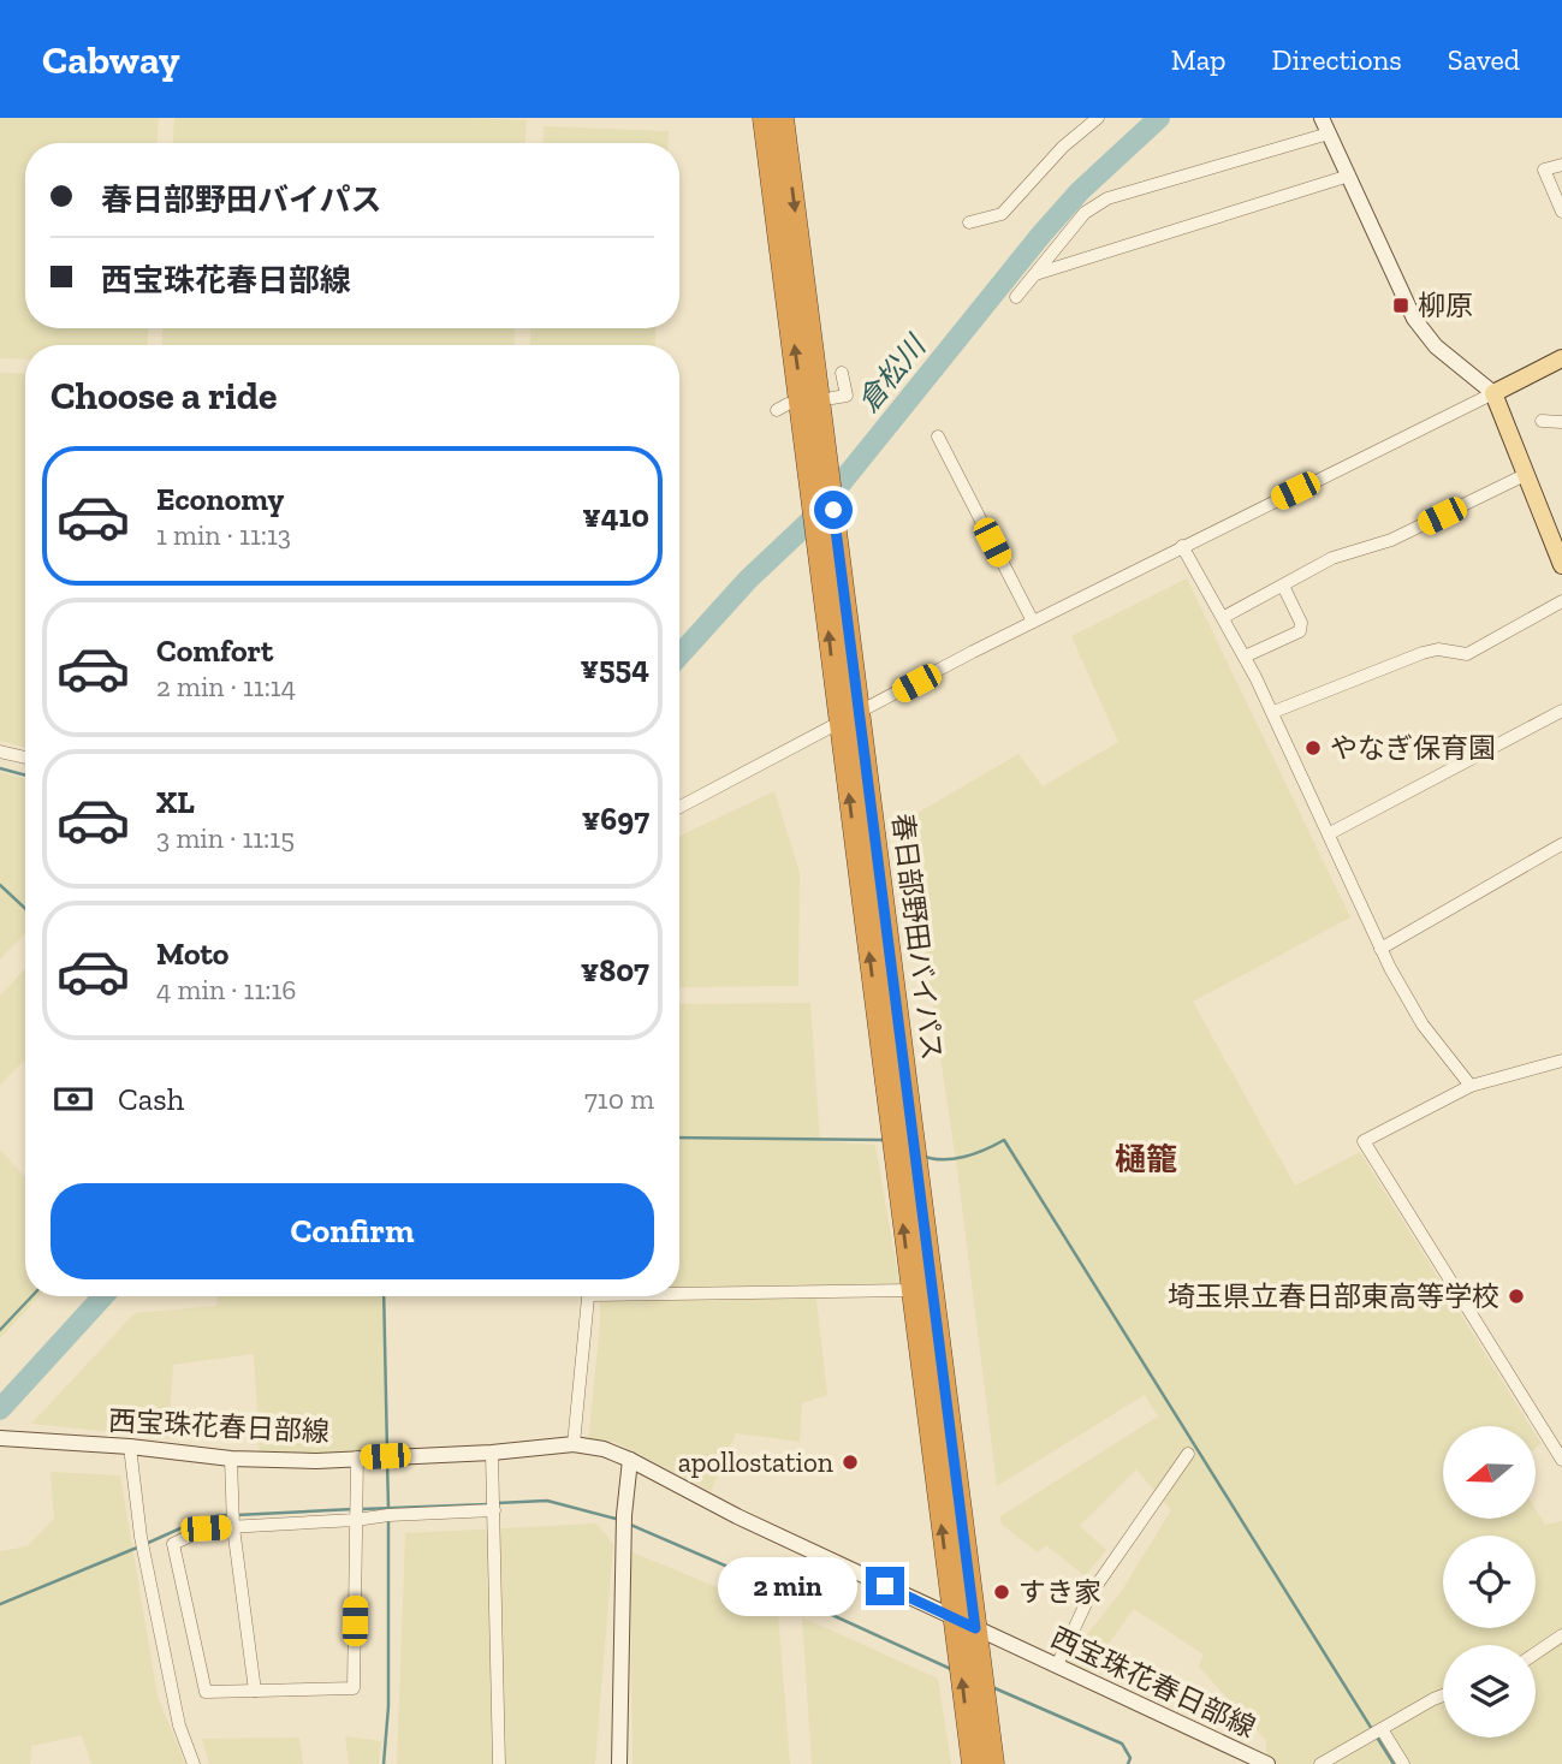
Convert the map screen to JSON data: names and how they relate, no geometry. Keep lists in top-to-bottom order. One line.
{"streets":{"highway":["春日部野田バイパス"],"main road":["西宝珠花春日部線"]},"crossings":[["春日部野田バイパス","西宝珠花春日部線"]],"districts":["樋籠"],"water":["倉松川"],"places":{"transit":["柳原"],"other":["やなぎ保育園","埼玉県立春日部東高等学校","apollostation","すき家"]},"north":"left","page":{"header":"Cabway","nav":["Map","Directions","Saved"],"banner":["春日部野田バイパス","西宝珠花春日部線"],"heading":"Choose a ride","list":[{"name":"Economy","note":"1 min · 11:13","value":"¥410"},{"name":"Comfort","note":"2 min · 11:14","value":"¥554"},{"name":"XL","note":"3 min · 11:15","value":"¥697"},{"name":"Moto","note":"4 min · 11:16","value":"¥807"}],"pay":["Cash","710 m"],"buttons":"Confirm","bubble":"2 min"}}
